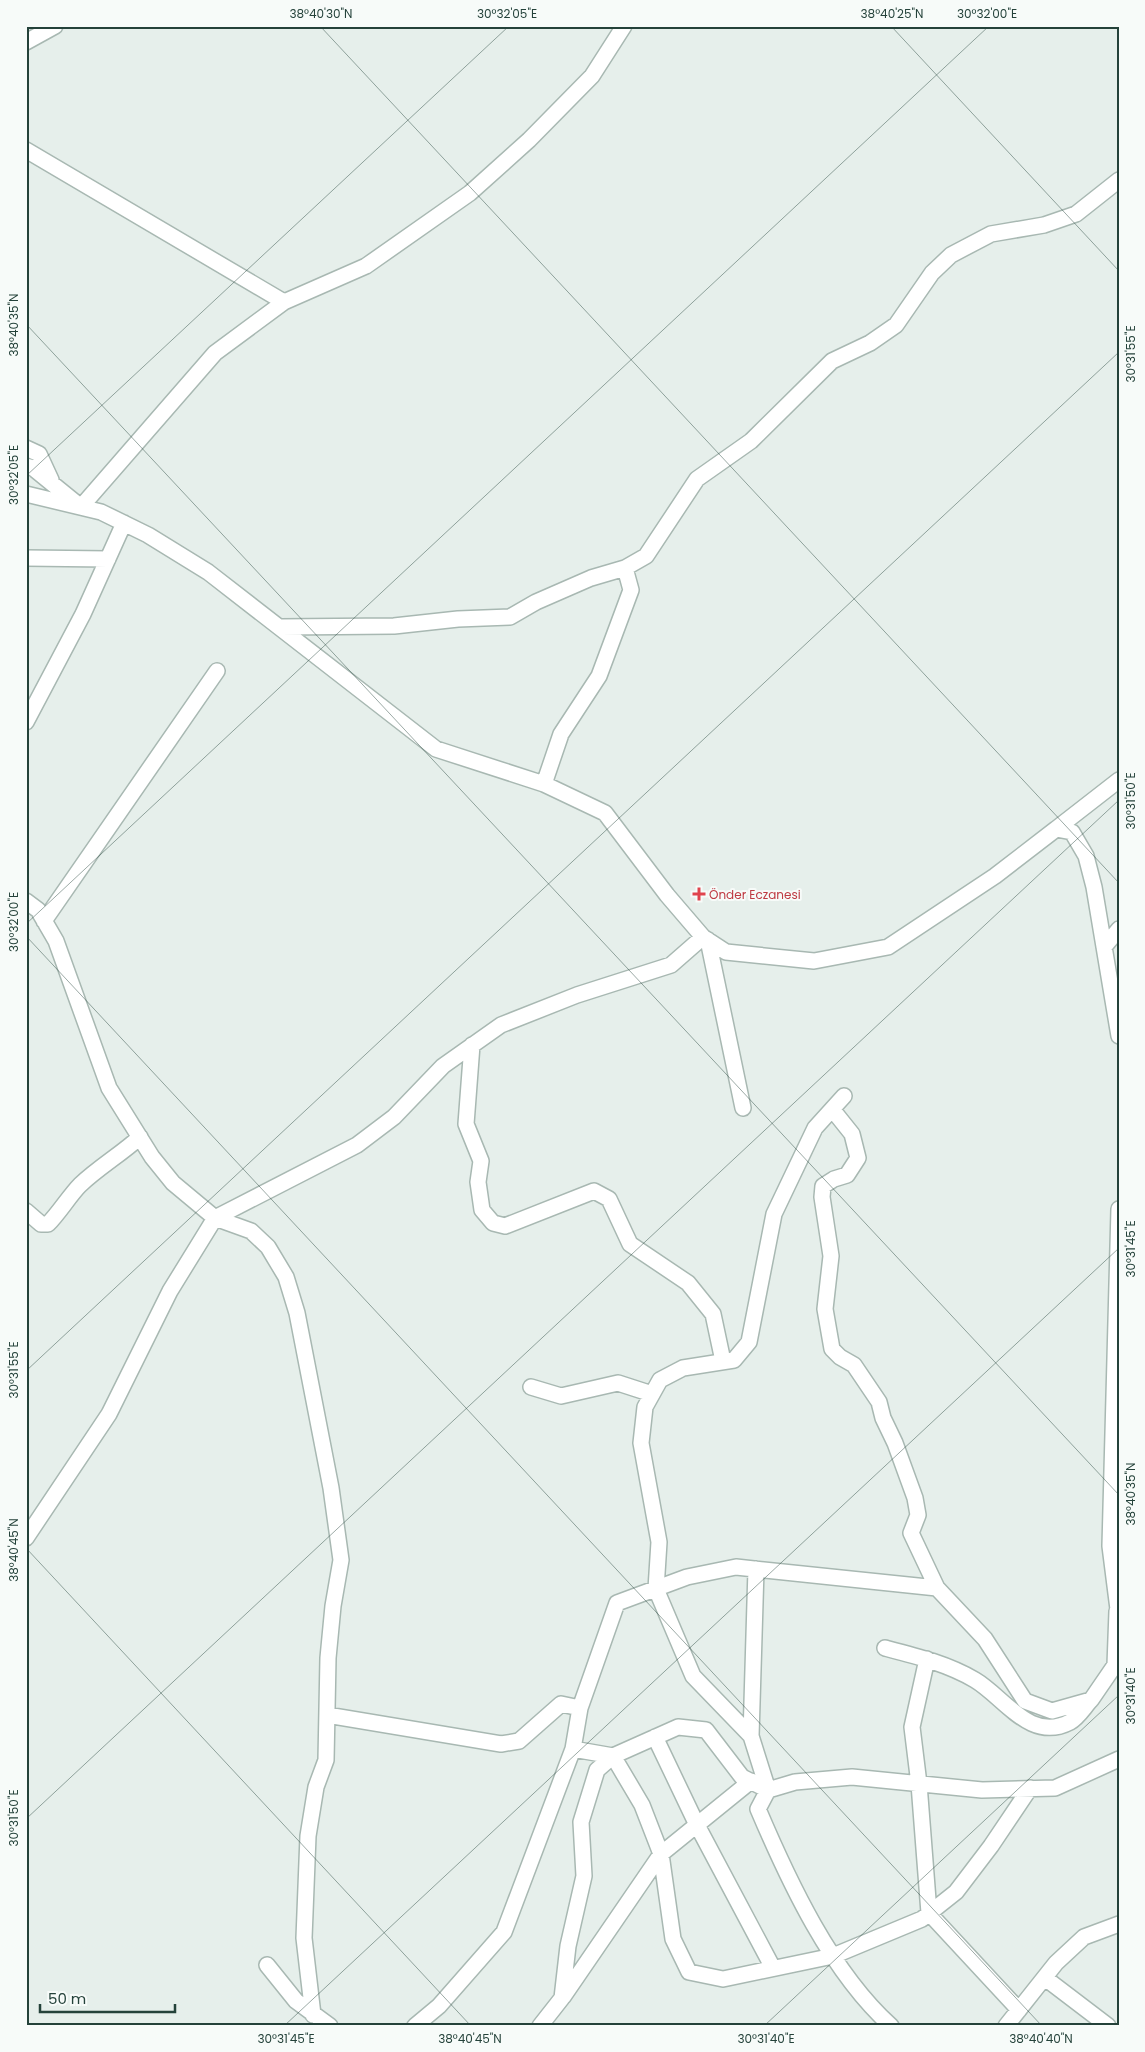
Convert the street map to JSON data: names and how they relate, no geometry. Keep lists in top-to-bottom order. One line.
{"places":{"health":["Önder Eczanesi"]},"scale_bar":"50 m","coordinates":["38°40'30\"N","30°32'05\"E","38°40'25\"N","30°32'00\"E","38°40'35\"N","30°31'55\"E","30°31'50\"E","30°31'45\"E","38°40'45\"N","30°31'40\"E","38°40'40\"N"]}
